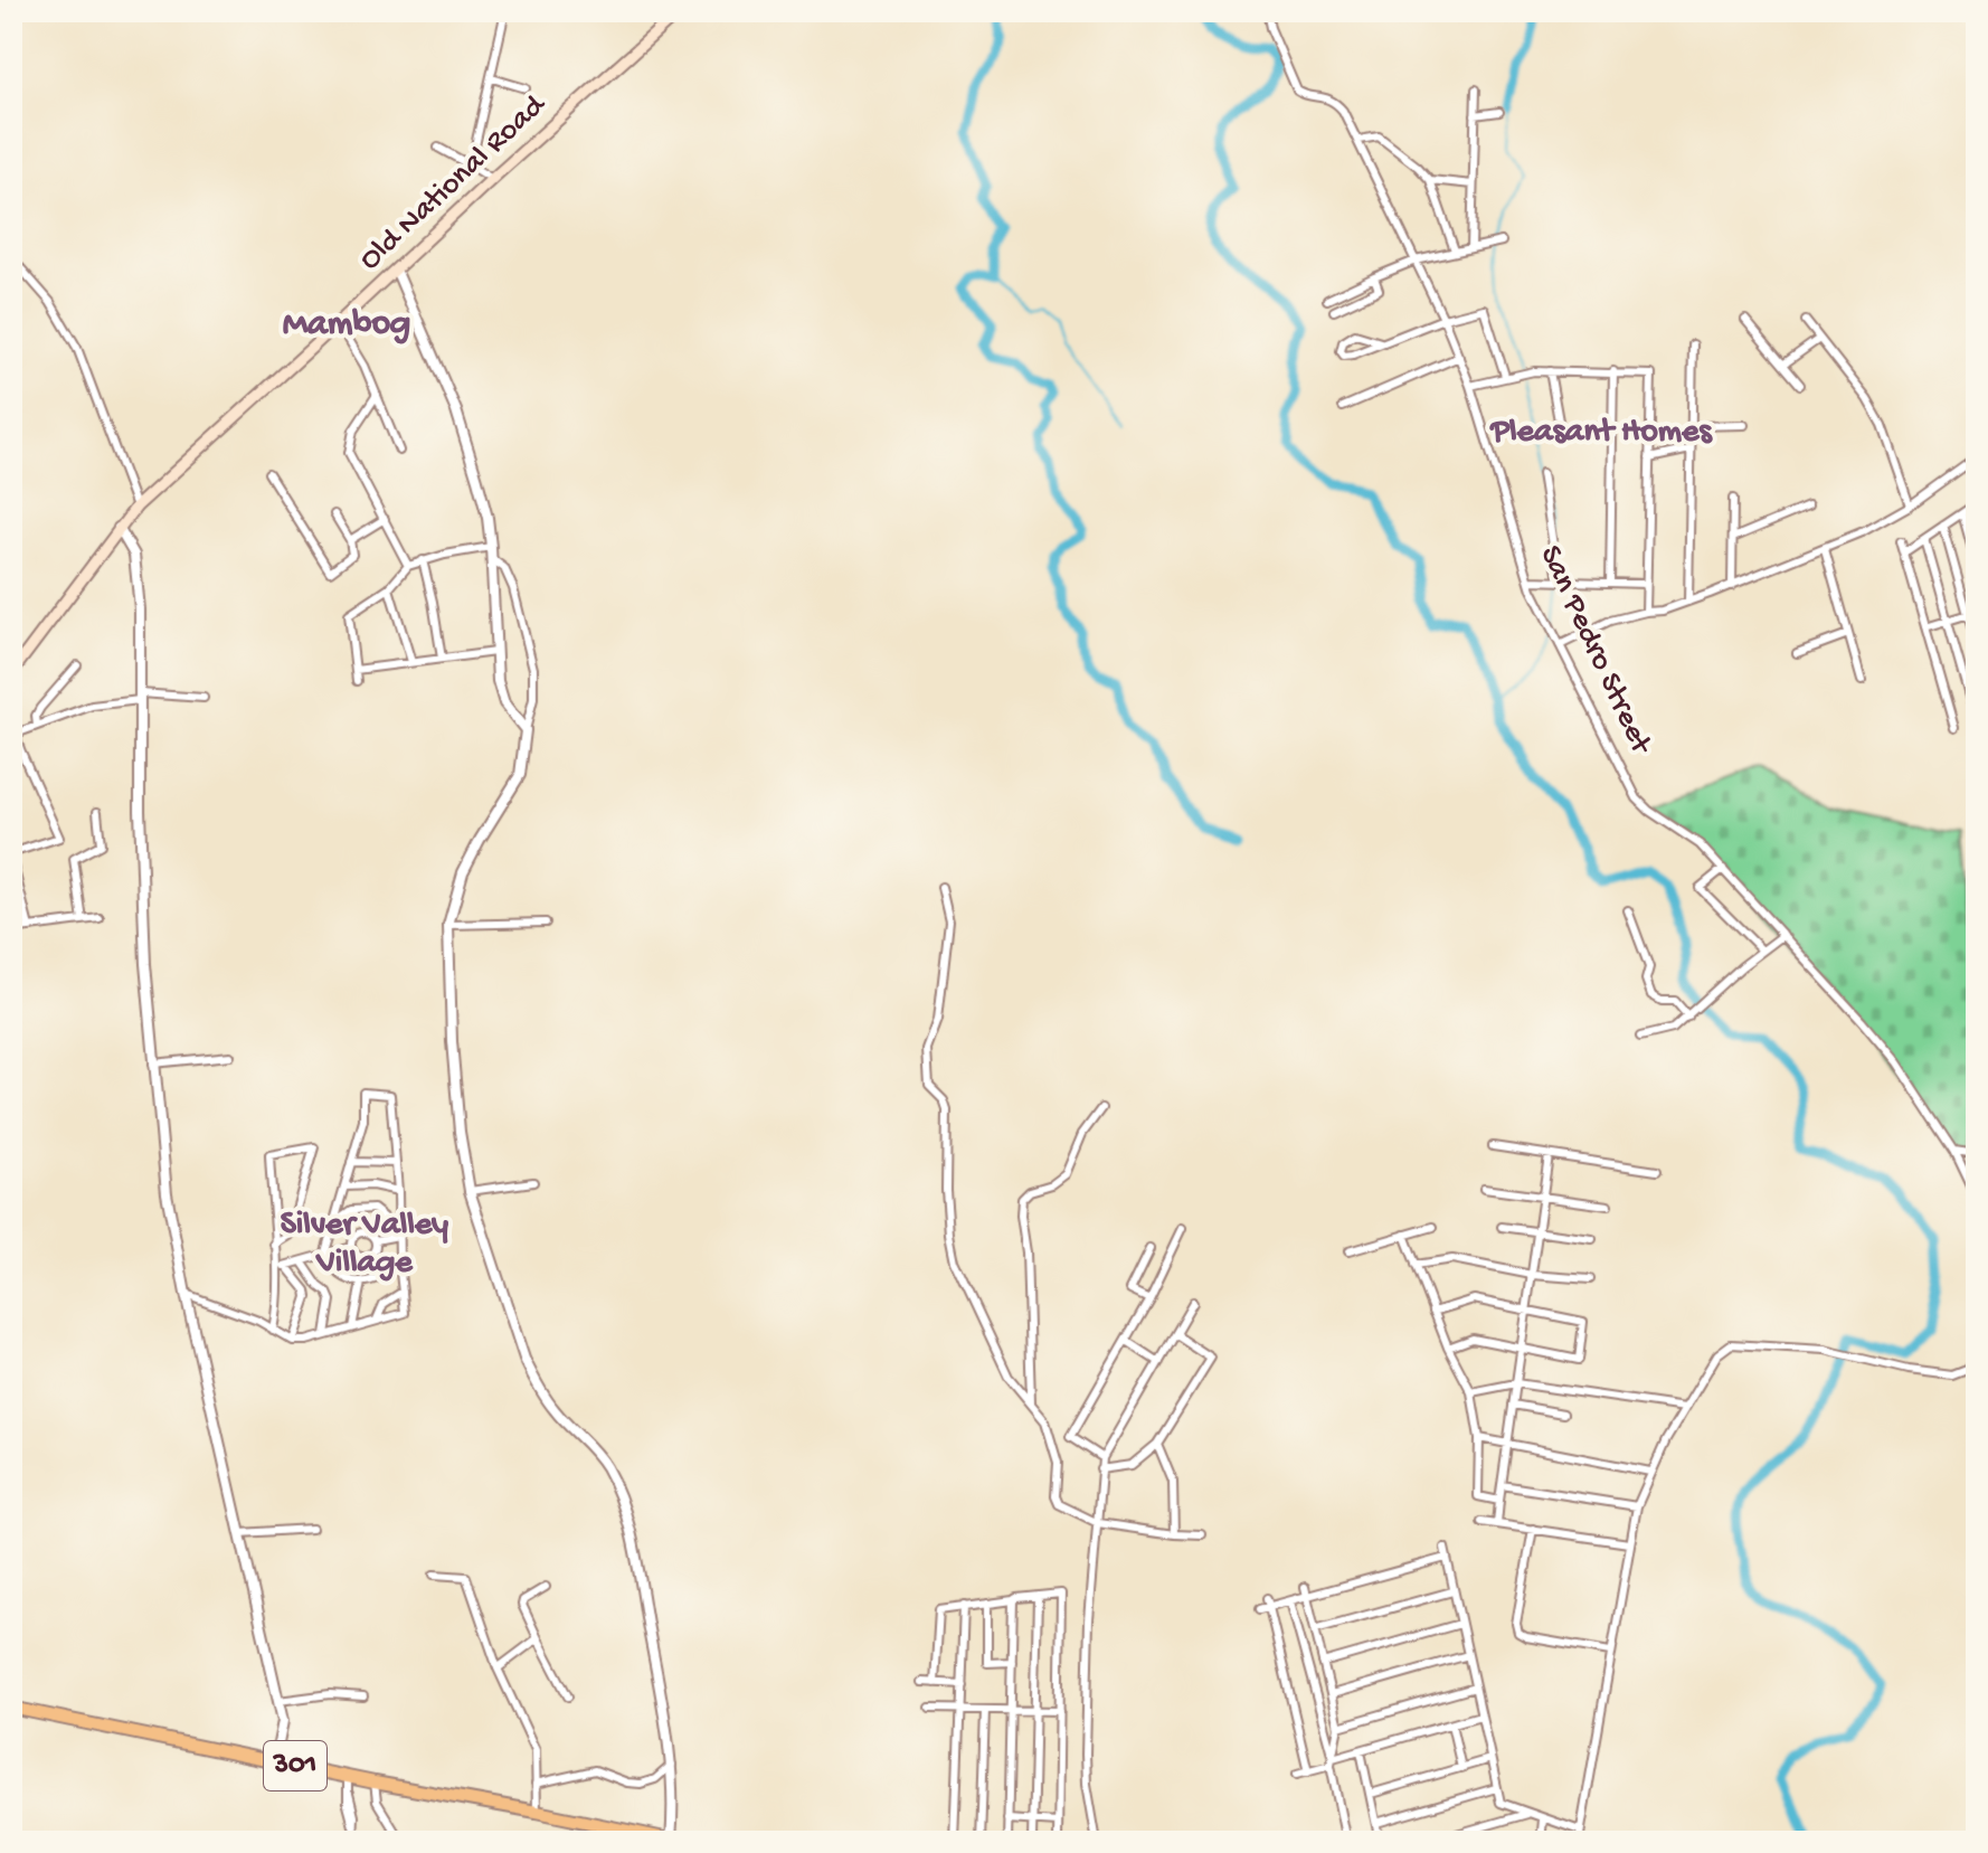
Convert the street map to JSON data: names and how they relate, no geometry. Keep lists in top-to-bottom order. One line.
{"streets":{"main road":["Old National Road","301"],"street":["San Pedro Street"]},"districts":["Mambog","Pleasant Homes","Silver Valley Village"]}
